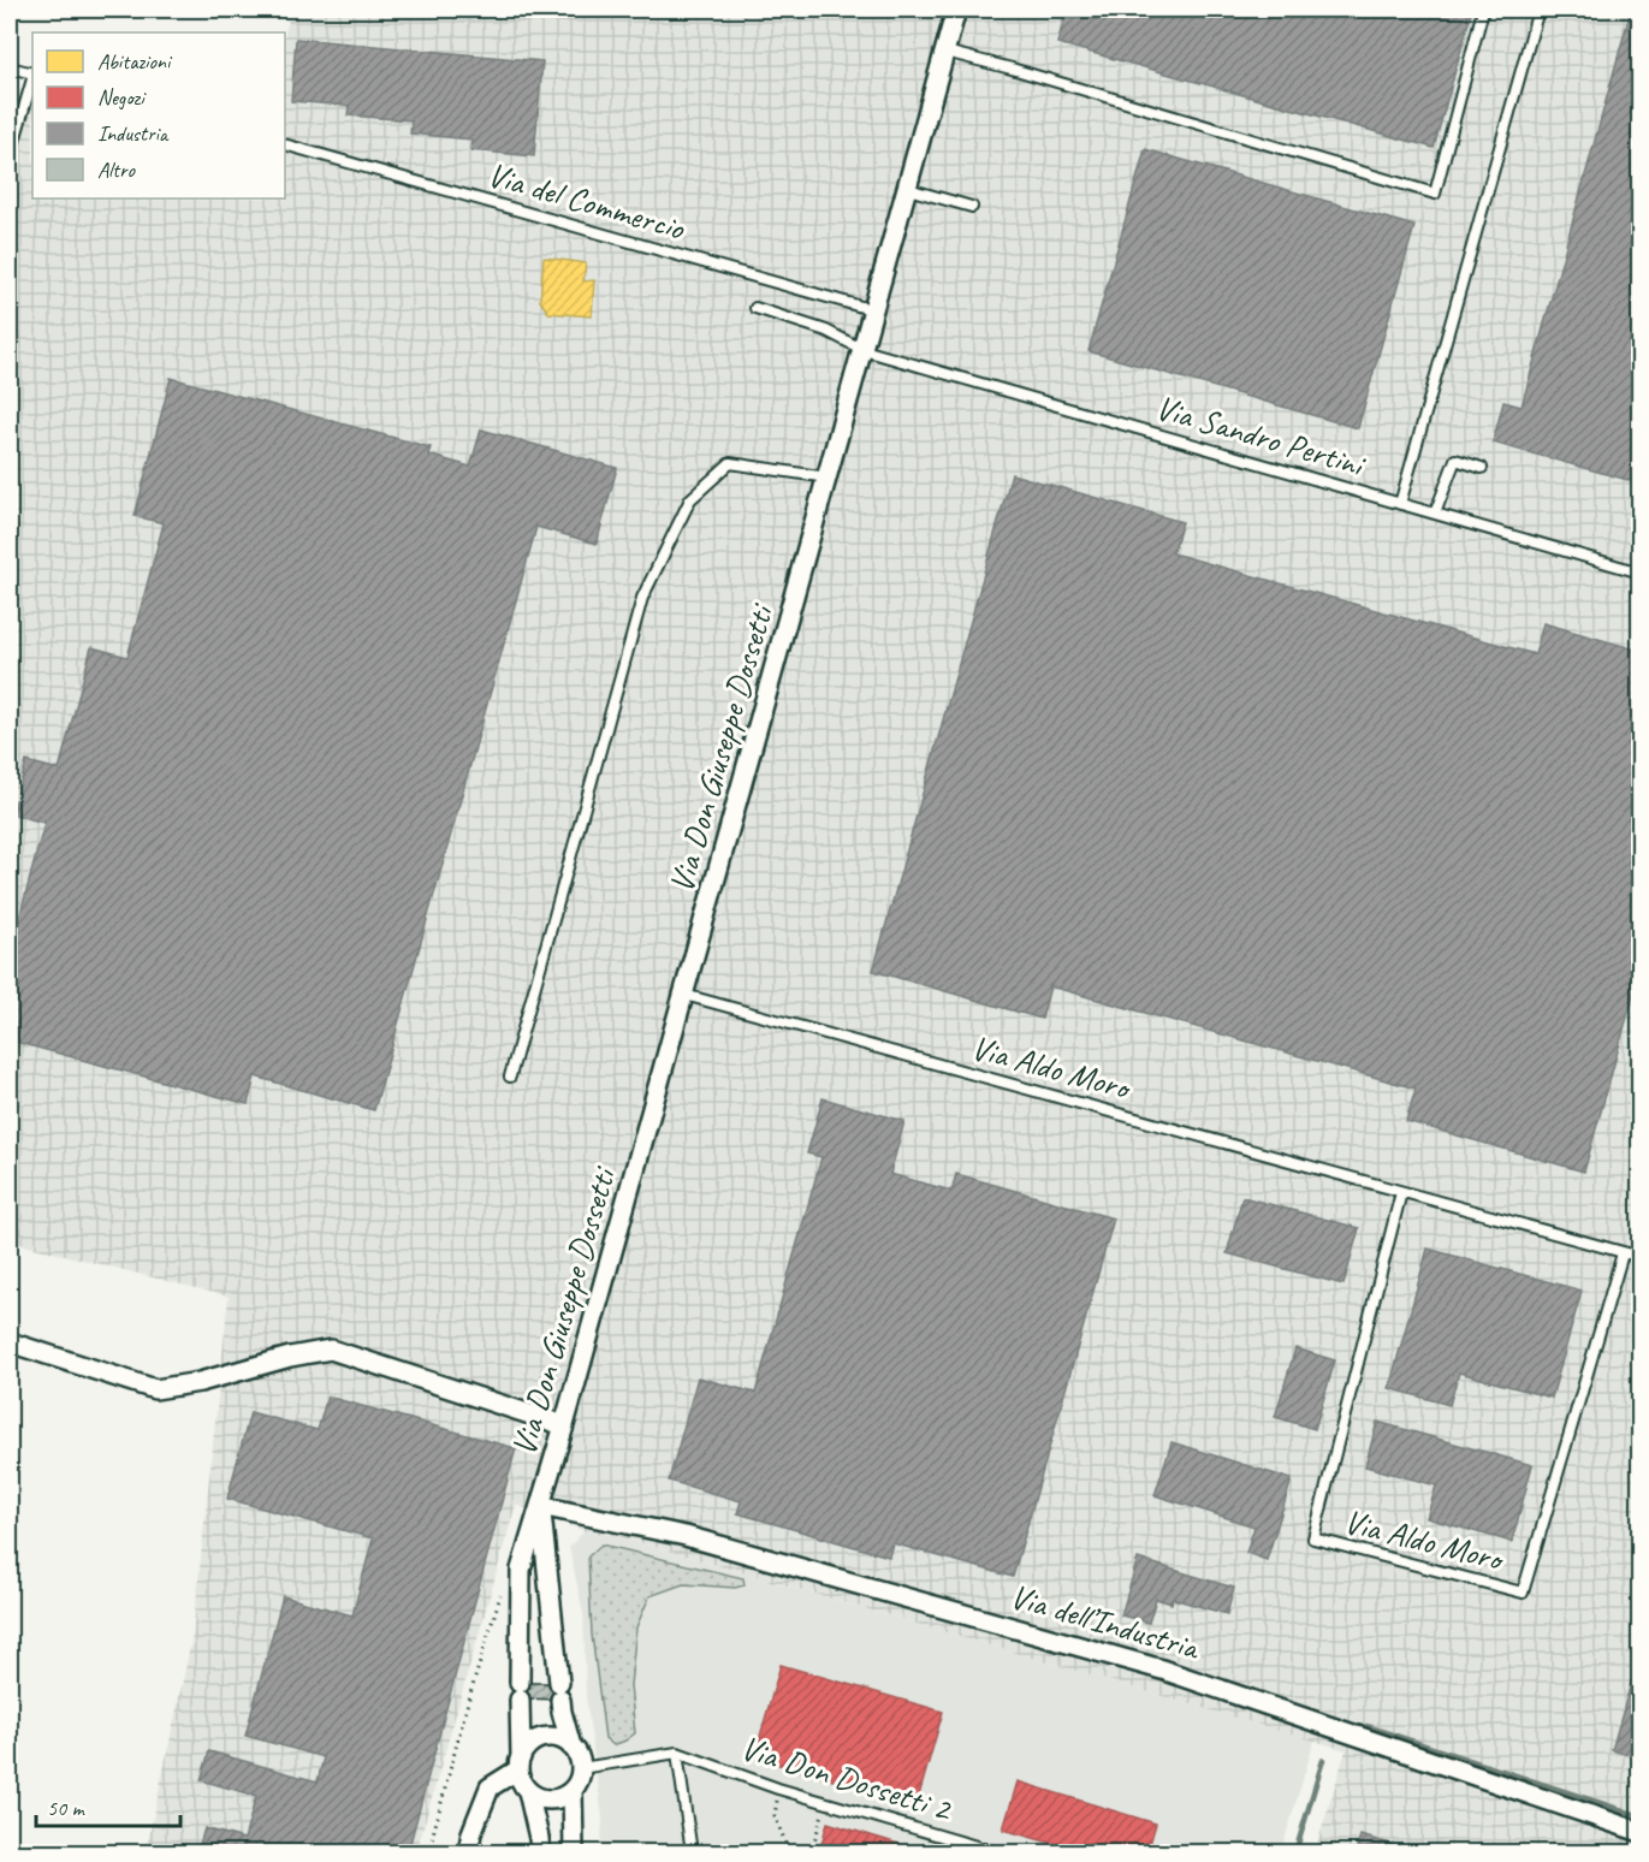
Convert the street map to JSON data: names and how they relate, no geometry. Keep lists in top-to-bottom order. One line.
{"streets":{"street":["Via Don Giuseppe Dossetti","Via dell’Industria"],"lane":["Via del Commercio","Via Sandro Pertini","Via Aldo Moro","Via Don Dossetti 2"]},"crossings":[["Via del Commercio","Via Don Giuseppe Dossetti"],["Via Sandro Pertini","Via Don Giuseppe Dossetti"],["Via Don Giuseppe Dossetti","Via Aldo Moro"],["Via Don Giuseppe Dossetti","Via dell’Industria"],["Via Don Giuseppe Dossetti","Via Don Dossetti 2"]],"legend":["Abitazioni","Negozi","Industria","Altro"],"scale_bar":"50 m"}
